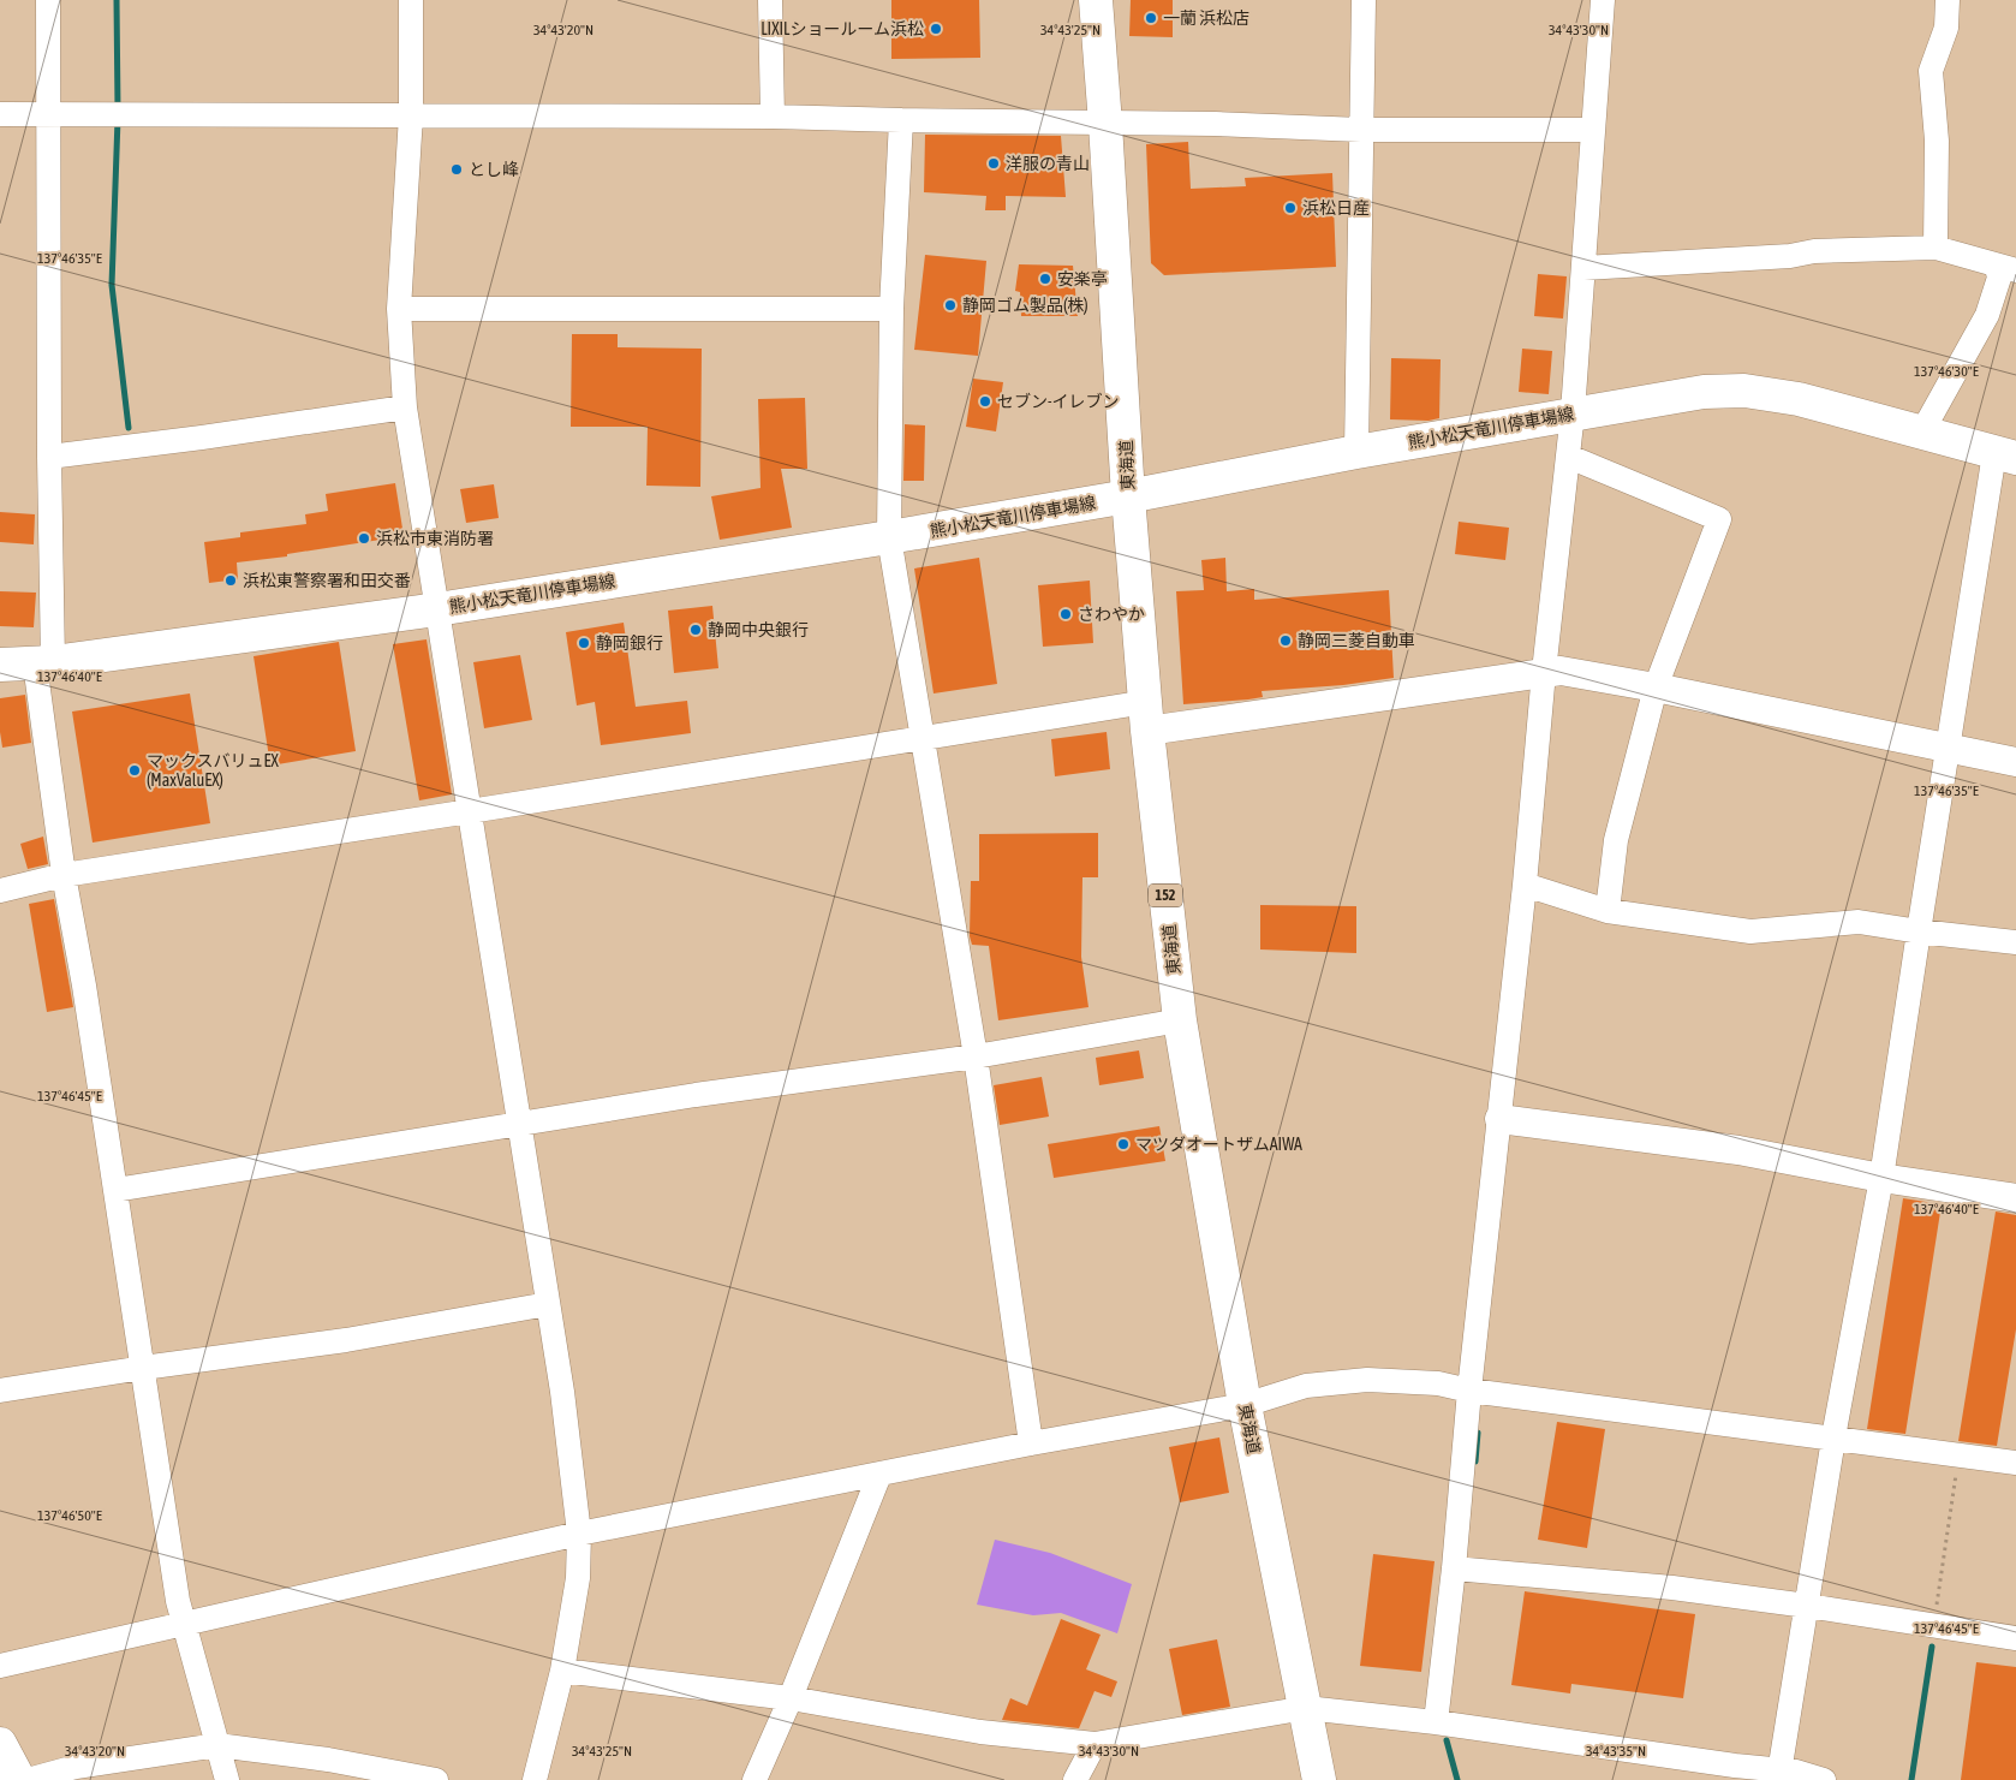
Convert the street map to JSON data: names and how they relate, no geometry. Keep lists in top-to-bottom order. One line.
{"streets":{"main road":["熊小松天竜川停車場線","東海道","152"]},"crossings":[["熊小松天竜川停車場線","東海道"]],"places":["一蘭 浜松店","LIXILショールーム浜松","洋服の青山","とし峰","浜松日産","安楽亭","静岡ゴム製品(株)","セブン-イレブン","浜松市東消防署","浜松東警察署和田交番","さわやか","静岡中央銀行","静岡三菱自動車","静岡銀行","マックスバリュEX (MaxValuEX)","マツダオートザムAIWA"],"coordinates":["34°43'20\"N","34°43'25\"N","34°43'30\"N","137°46'35\"E","137°46'30\"E","137°46'40\"E","137°46'45\"E","137°46'50\"E","34°43'35\"N"]}
